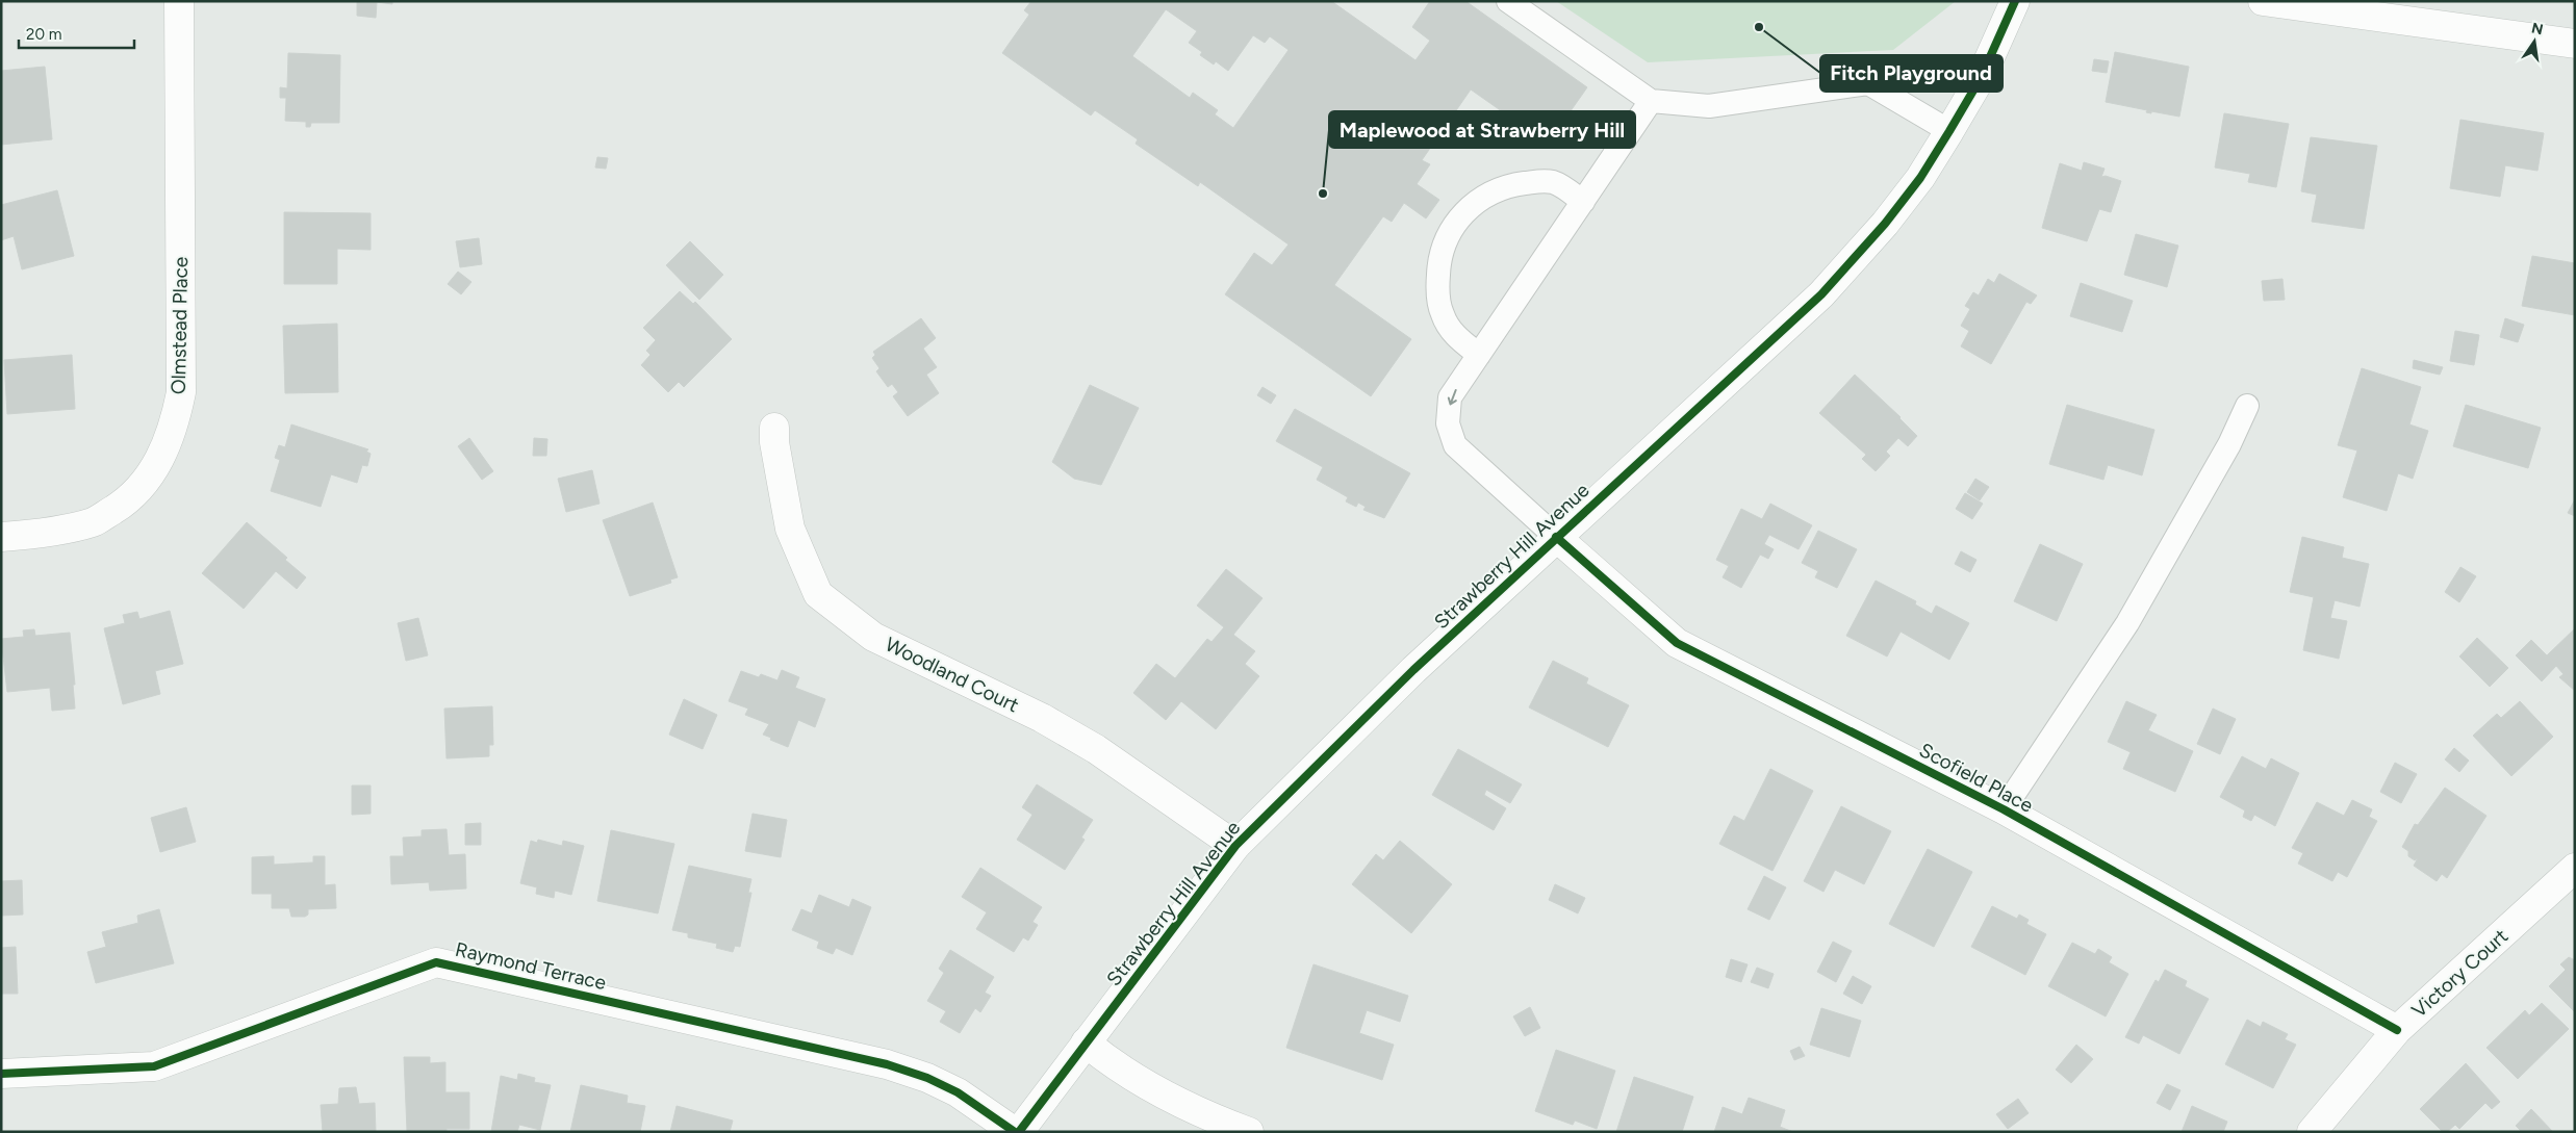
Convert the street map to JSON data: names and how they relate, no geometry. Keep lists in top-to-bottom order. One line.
{"streets":{"street":["Olmstead Place","Strawberry Hill Avenue","Woodland Court","Scofield Place","Raymond Terrace","Victory Court"]},"crossings":[["Strawberry Hill Avenue","Woodland Court"],["Strawberry Hill Avenue","Scofield Place"],["Strawberry Hill Avenue","Raymond Terrace"],["Scofield Place","Victory Court"]],"places":["Fitch Playground","Maplewood at Strawberry Hill"],"scale_bar":"20 m","north":"top"}
